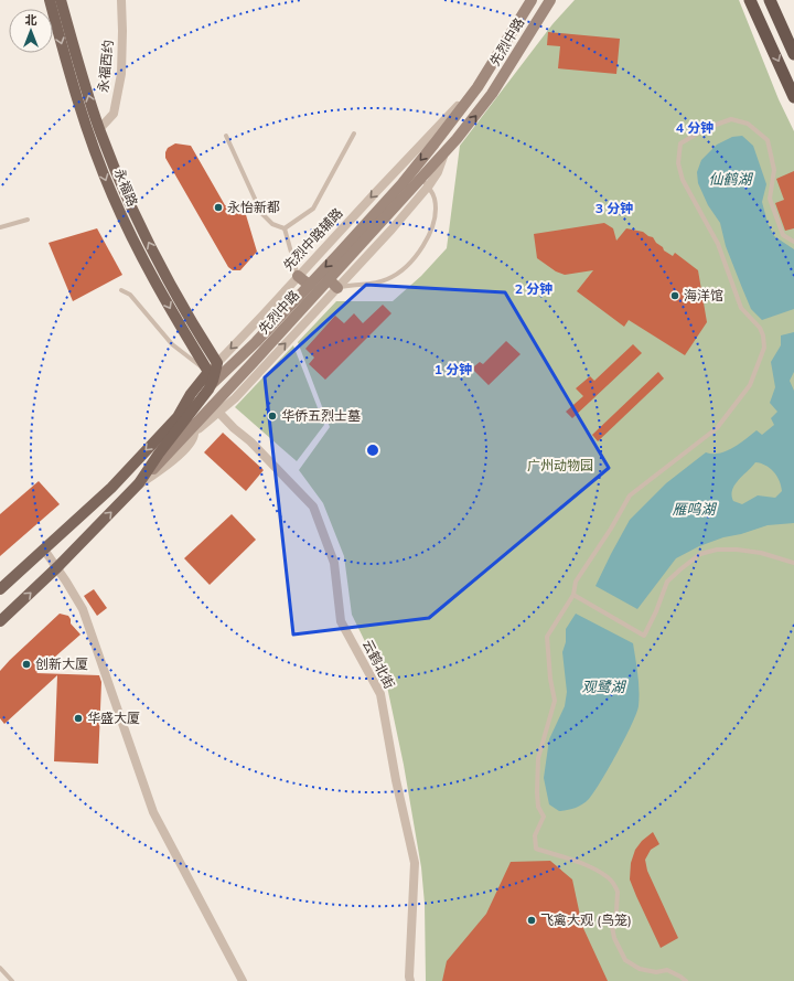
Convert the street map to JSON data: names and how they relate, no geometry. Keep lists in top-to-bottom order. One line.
{"streets":{"main road":["先烈中路","永福路"],"street":["永福西约","先烈中路辅路","云鹤北街"]},"crossings":[["先烈中路","永福路"],["先烈中路","先烈中路辅路"],["先烈中路","云鹤北街"],["永福西约","永福路"],["永福路","先烈中路辅路"]],"water":["仙鹤湖","雁鸣湖","观鹭湖"],"parks":["广州动物园"],"places":["永怡新都","海洋馆","华侨五烈士墓","创新大厦","华盛大厦","飞禽大观 (鸟笼)"],"north":"top","rings":["4 分钟","3 分钟","2 分钟","1 分钟"]}
